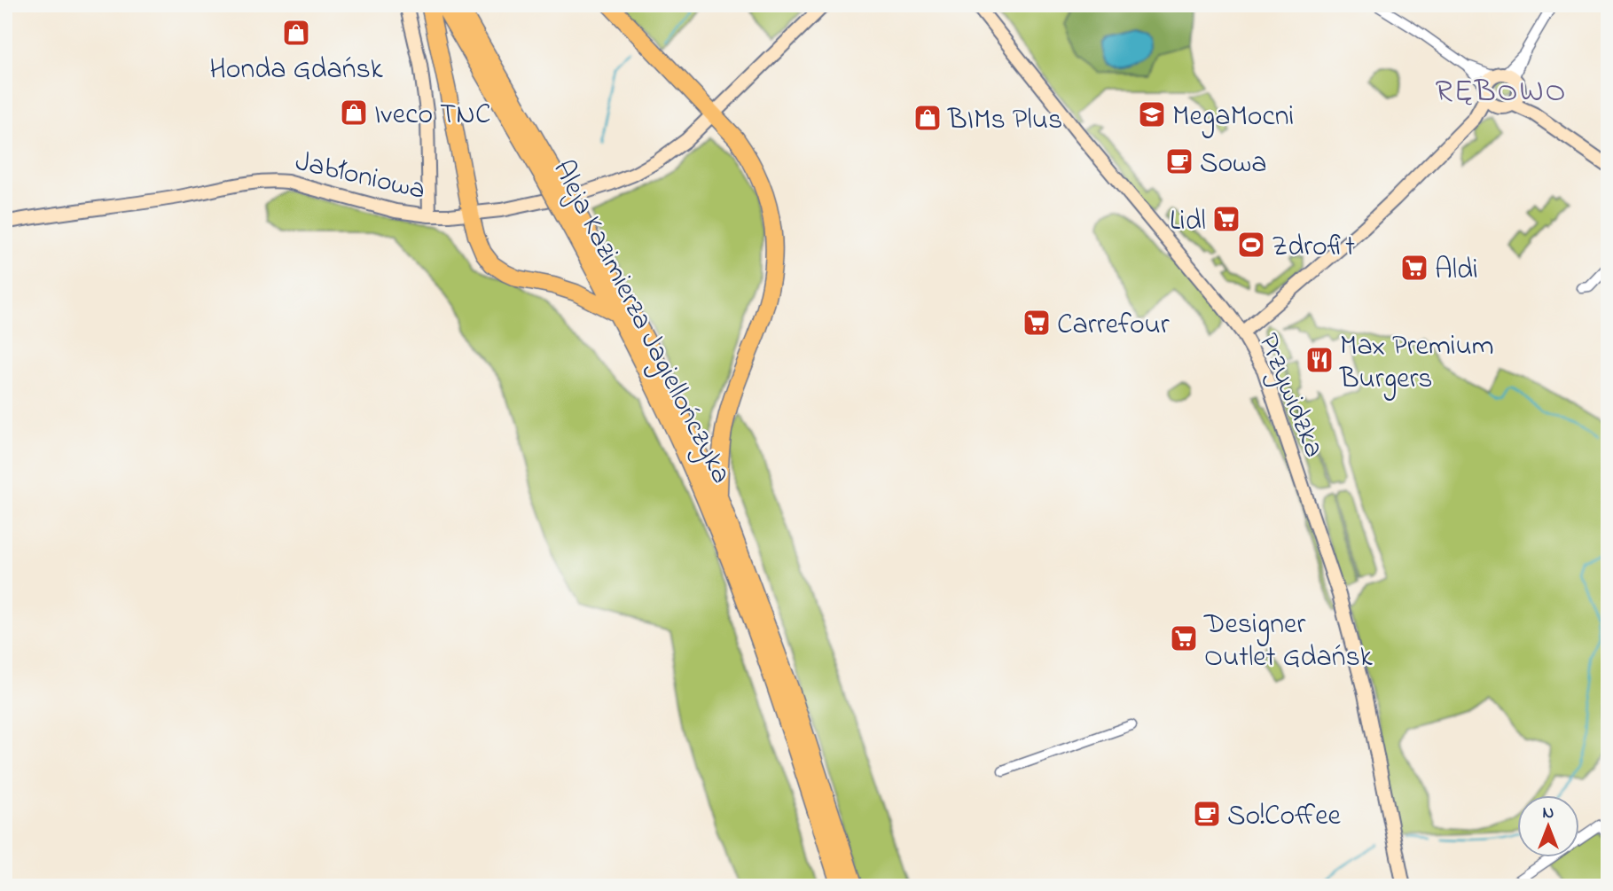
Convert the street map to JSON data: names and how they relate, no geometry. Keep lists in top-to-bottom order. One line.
{"streets":{"highway":["Aleja Kazimierza Jagiellończyka"],"street":["Jabłoniowa","Przywidzka"]},"districts":["RĘBOWO"],"places":{"shop":["Honda Gdańsk","Iveco TNC","BIMs Plus"],"school or university":["MegaMocni"],"cafe":["Sowa","So!Coffee"],"supermarket":["Lidl","Aldi","Carrefour","Designer Outlet Gdańsk"],"sports":["Zdrofit"],"restaurant":["Max Premium Burgers"]},"north":"top"}
